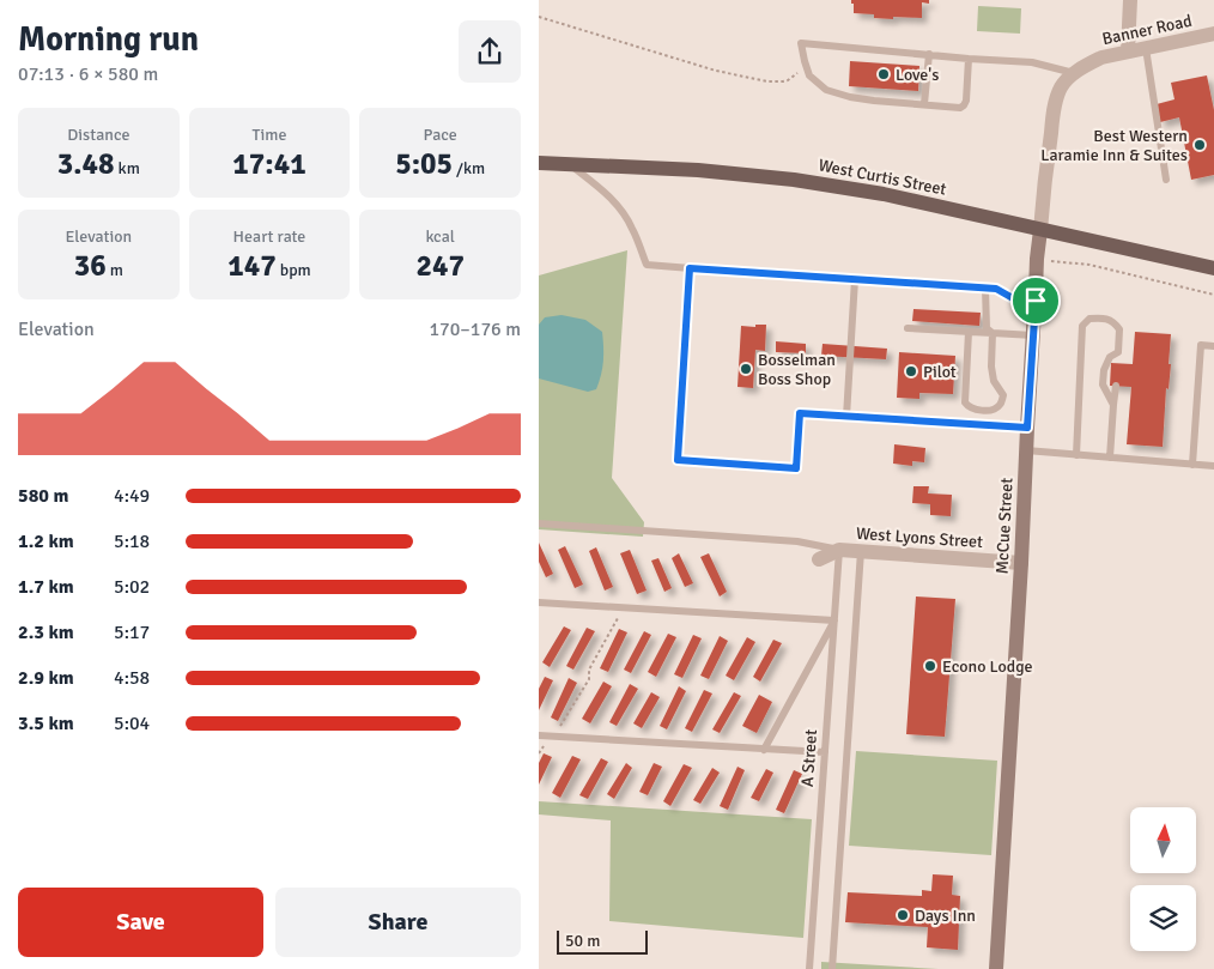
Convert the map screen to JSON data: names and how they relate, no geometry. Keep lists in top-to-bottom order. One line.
{"streets":{"main road":["West Curtis Street","McCue Street"],"street":["Banner Road","West Lyons Street"],"lane":["A Street"]},"crossings":[["Banner Road","McCue Street"],["West Curtis Street","McCue Street"],["McCue Street","West Lyons Street"],["West Lyons Street","A Street"]],"places":["Love's","Best Western Laramie Inn & Suites","Bosselman Boss Shop","Pilot","Econo Lodge","Days Inn"],"scale_bar":"50 m","north":"top","page":{"heading":["Morning run","07:13 · 6 × 580 m"],"stats":[["Distance","3.48 km"],["Time","17:41"],["Pace","5:05 /km"],["Elevation","36 m"],["Heart rate","147 bpm"],["kcal","247"]],"chart":["Elevation","170–176 m"],"list":[{"name":"580 m","note":"4:49"},{"name":"1.2 km","note":"5:18"},{"name":"1.7 km","note":"5:02"},{"name":"2.3 km","note":"5:17"},{"name":"2.9 km","note":"4:58"},{"name":"3.5 km","note":"5:04"}],"buttons":["Save","Share"],"scale":"50 m"}}
